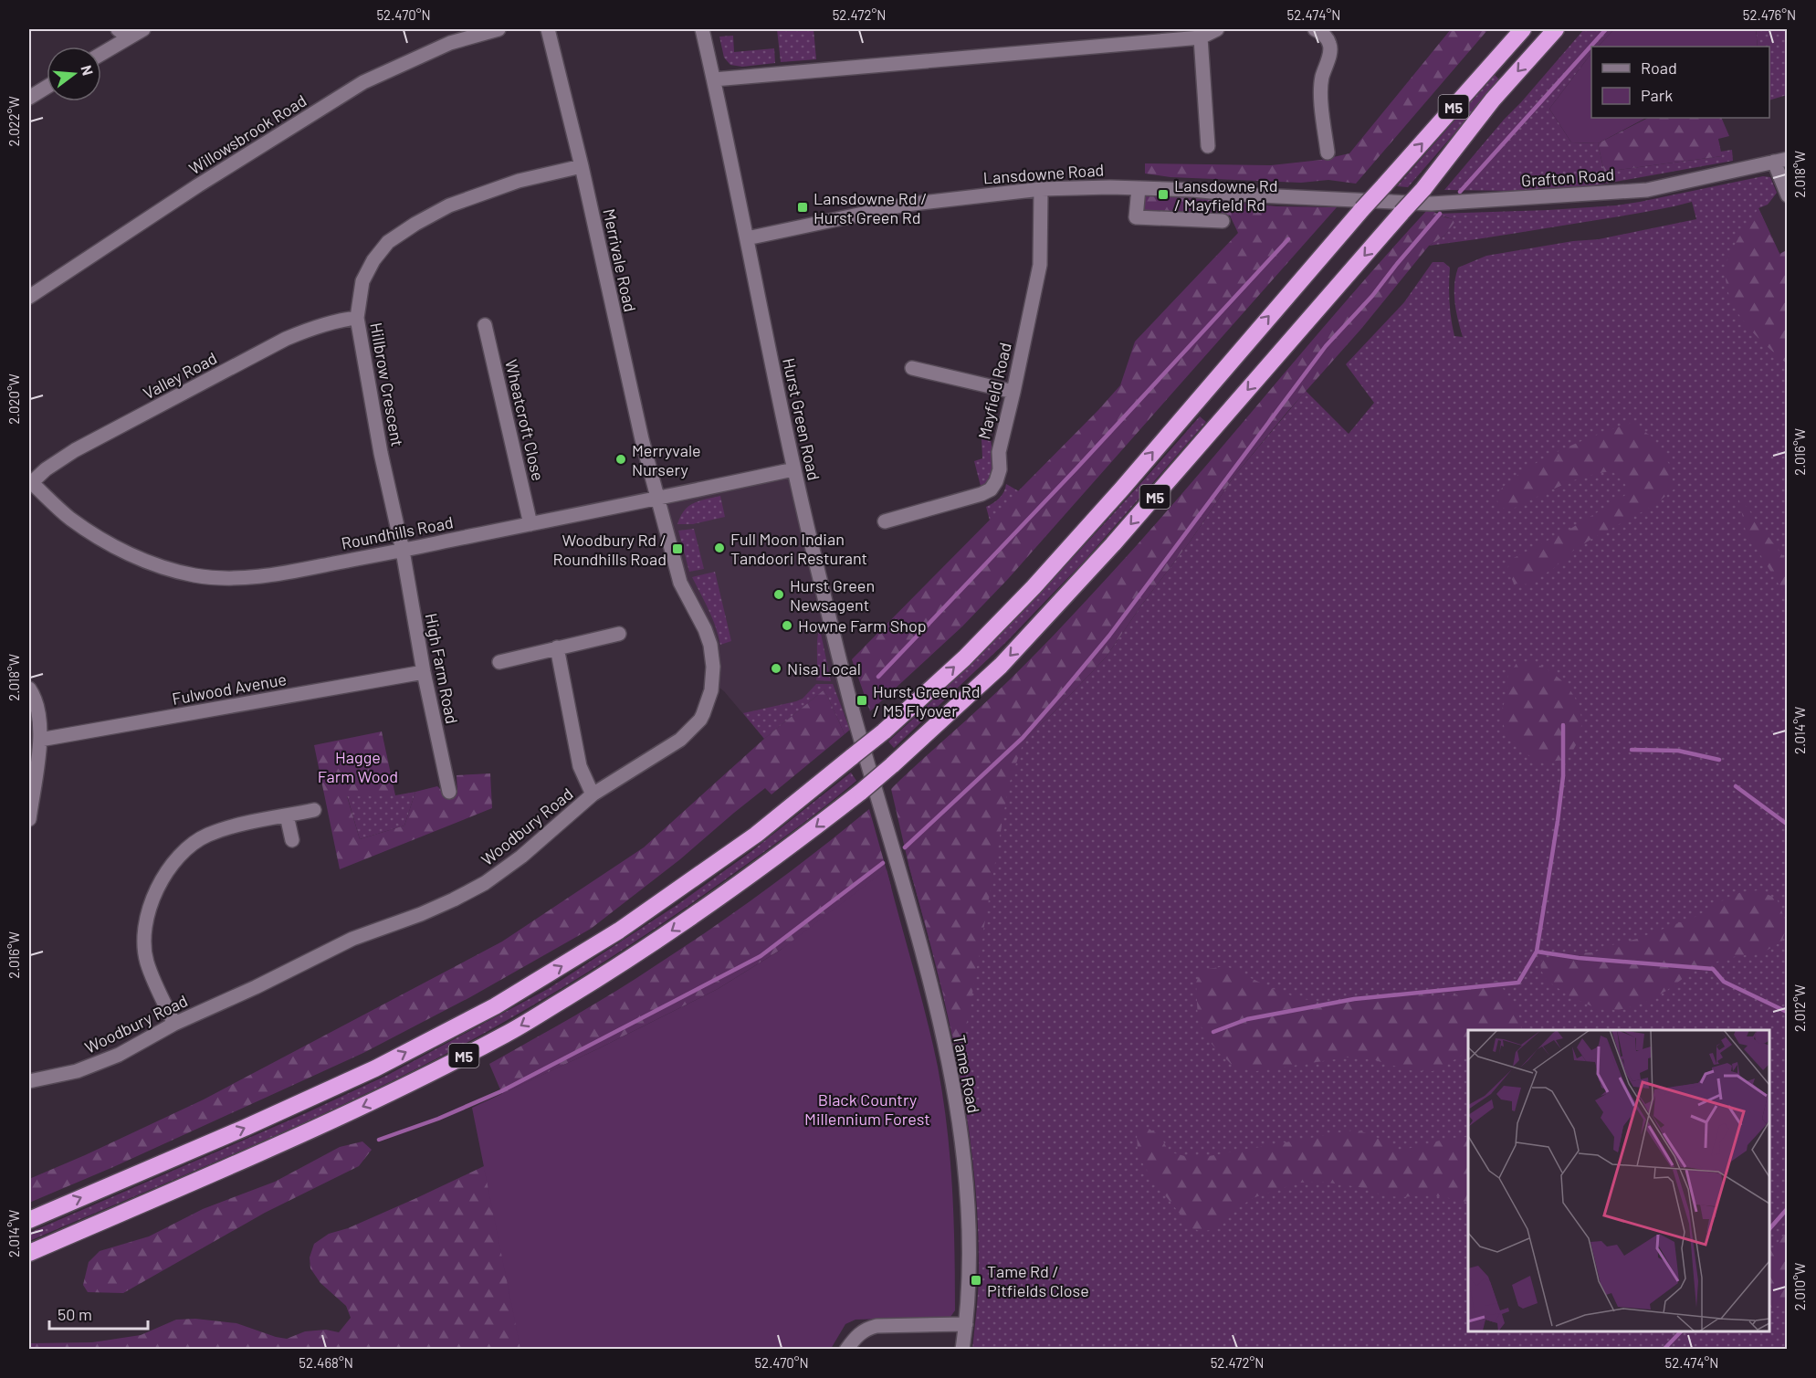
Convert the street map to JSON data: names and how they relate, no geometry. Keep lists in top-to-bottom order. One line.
{"streets":{"highway":["M5"],"street":["Willowsbrook Road","Lansdowne Road","Grafton Road","Merrivale Road","Valley Road","Hillbrow Crescent","Mayfield Road","Hurst Green Road","Wheatcroft Close","Roundhills Road","High Farm Road","Fulwood Avenue","Woodbury Road","Tame Road"]},"crossings":[["Lansdowne Road","Grafton Road"],["Lansdowne Road","Mayfield Road"],["Lansdowne Road","Hurst Green Road"],["Merrivale Road","Hillbrow Crescent"],["Merrivale Road","Roundhills Road"],["Merrivale Road","Woodbury Road"],["Valley Road","Hillbrow Crescent"],["Valley Road","Roundhills Road"],["Hillbrow Crescent","Roundhills Road"],["Hillbrow Crescent","High Farm Road"],["Hurst Green Road","Roundhills Road"],["Hurst Green Road","Tame Road"],["Wheatcroft Close","Roundhills Road"],["Roundhills Road","High Farm Road"],["Roundhills Road","Woodbury Road"],["High Farm Road","Fulwood Avenue"]],"parks":["Hagge Farm Wood","Black Country Millennium Forest"],"places":{"transit":["Lansdowne Rd / Mayfield Rd","Lansdowne Rd / Hurst Green Rd","Woodbury Rd / Roundhills Road","Hurst Green Rd / M5 Flyover","Tame Rd / Pitfields Close"],"other":["Merryvale Nursery","Full Moon Indian Tandoori Resturant","Hurst Green Newsagent","Howne Farm Shop","Nisa Local"]},"legend":["Road","Park"],"scale_bar":"50 m","north":"right","coordinates":["52.470°N","52.472°N","52.474°N","52.476°N","2.022°W","2.018°W","2.020°W","2.016°W","2.014°W","2.012°W","2.010°W","52.468°N"]}
